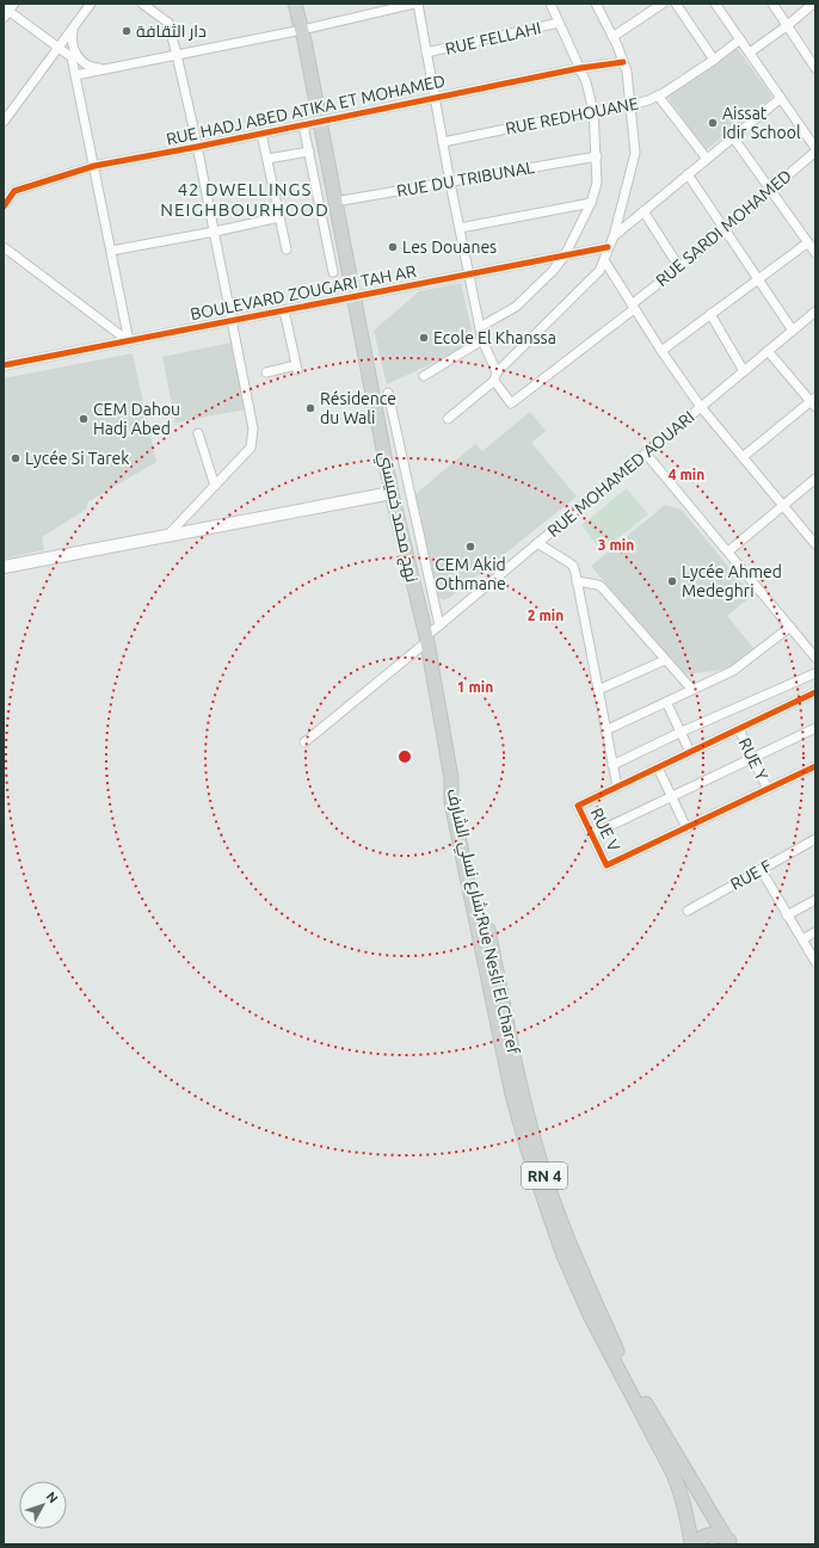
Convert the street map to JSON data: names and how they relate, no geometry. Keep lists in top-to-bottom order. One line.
{"streets":{"main road":["نهج محمد خميستي","شارع نسلي الشارف;Rue Nesli El Charef","RN 4"],"street":["RUE FELLAHI","RUE HADJ ABED ATIKA ET MOHAMED","RUE REDHOUANE","RUE DU TRIBUNAL","RUE SARDI MOHAMED","BOULEVARD ZOUGARI TAH AR","RUE MOHAMED AOUARI","RUE Y","RUE V","RUE F"]},"crossings":[["RUE HADJ ABED ATIKA ET MOHAMED","نهج محمد خميستي"],["RUE DU TRIBUNAL","نهج محمد خميستي"],["BOULEVARD ZOUGARI TAH AR","نهج محمد خميستي"],["RUE MOHAMED AOUARI","نهج محمد خميستي"],["نهج محمد خميستي","شارع نسلي الشارف;Rue Nesli El Charef"]],"districts":["42 DWELLINGS NEIGHBOURHOOD"],"places":["دار الثقافة","Aissat Idir School","Les Douanes","Ecole El Khanssa","Résidence du Wali","CEM Dahou Hadj Abed","Lycée Si Tarek","CEM Akid Othmane","Lycée Ahmed Medeghri"],"north":"top right","rings":["4 min","3 min","2 min","1 min"]}
